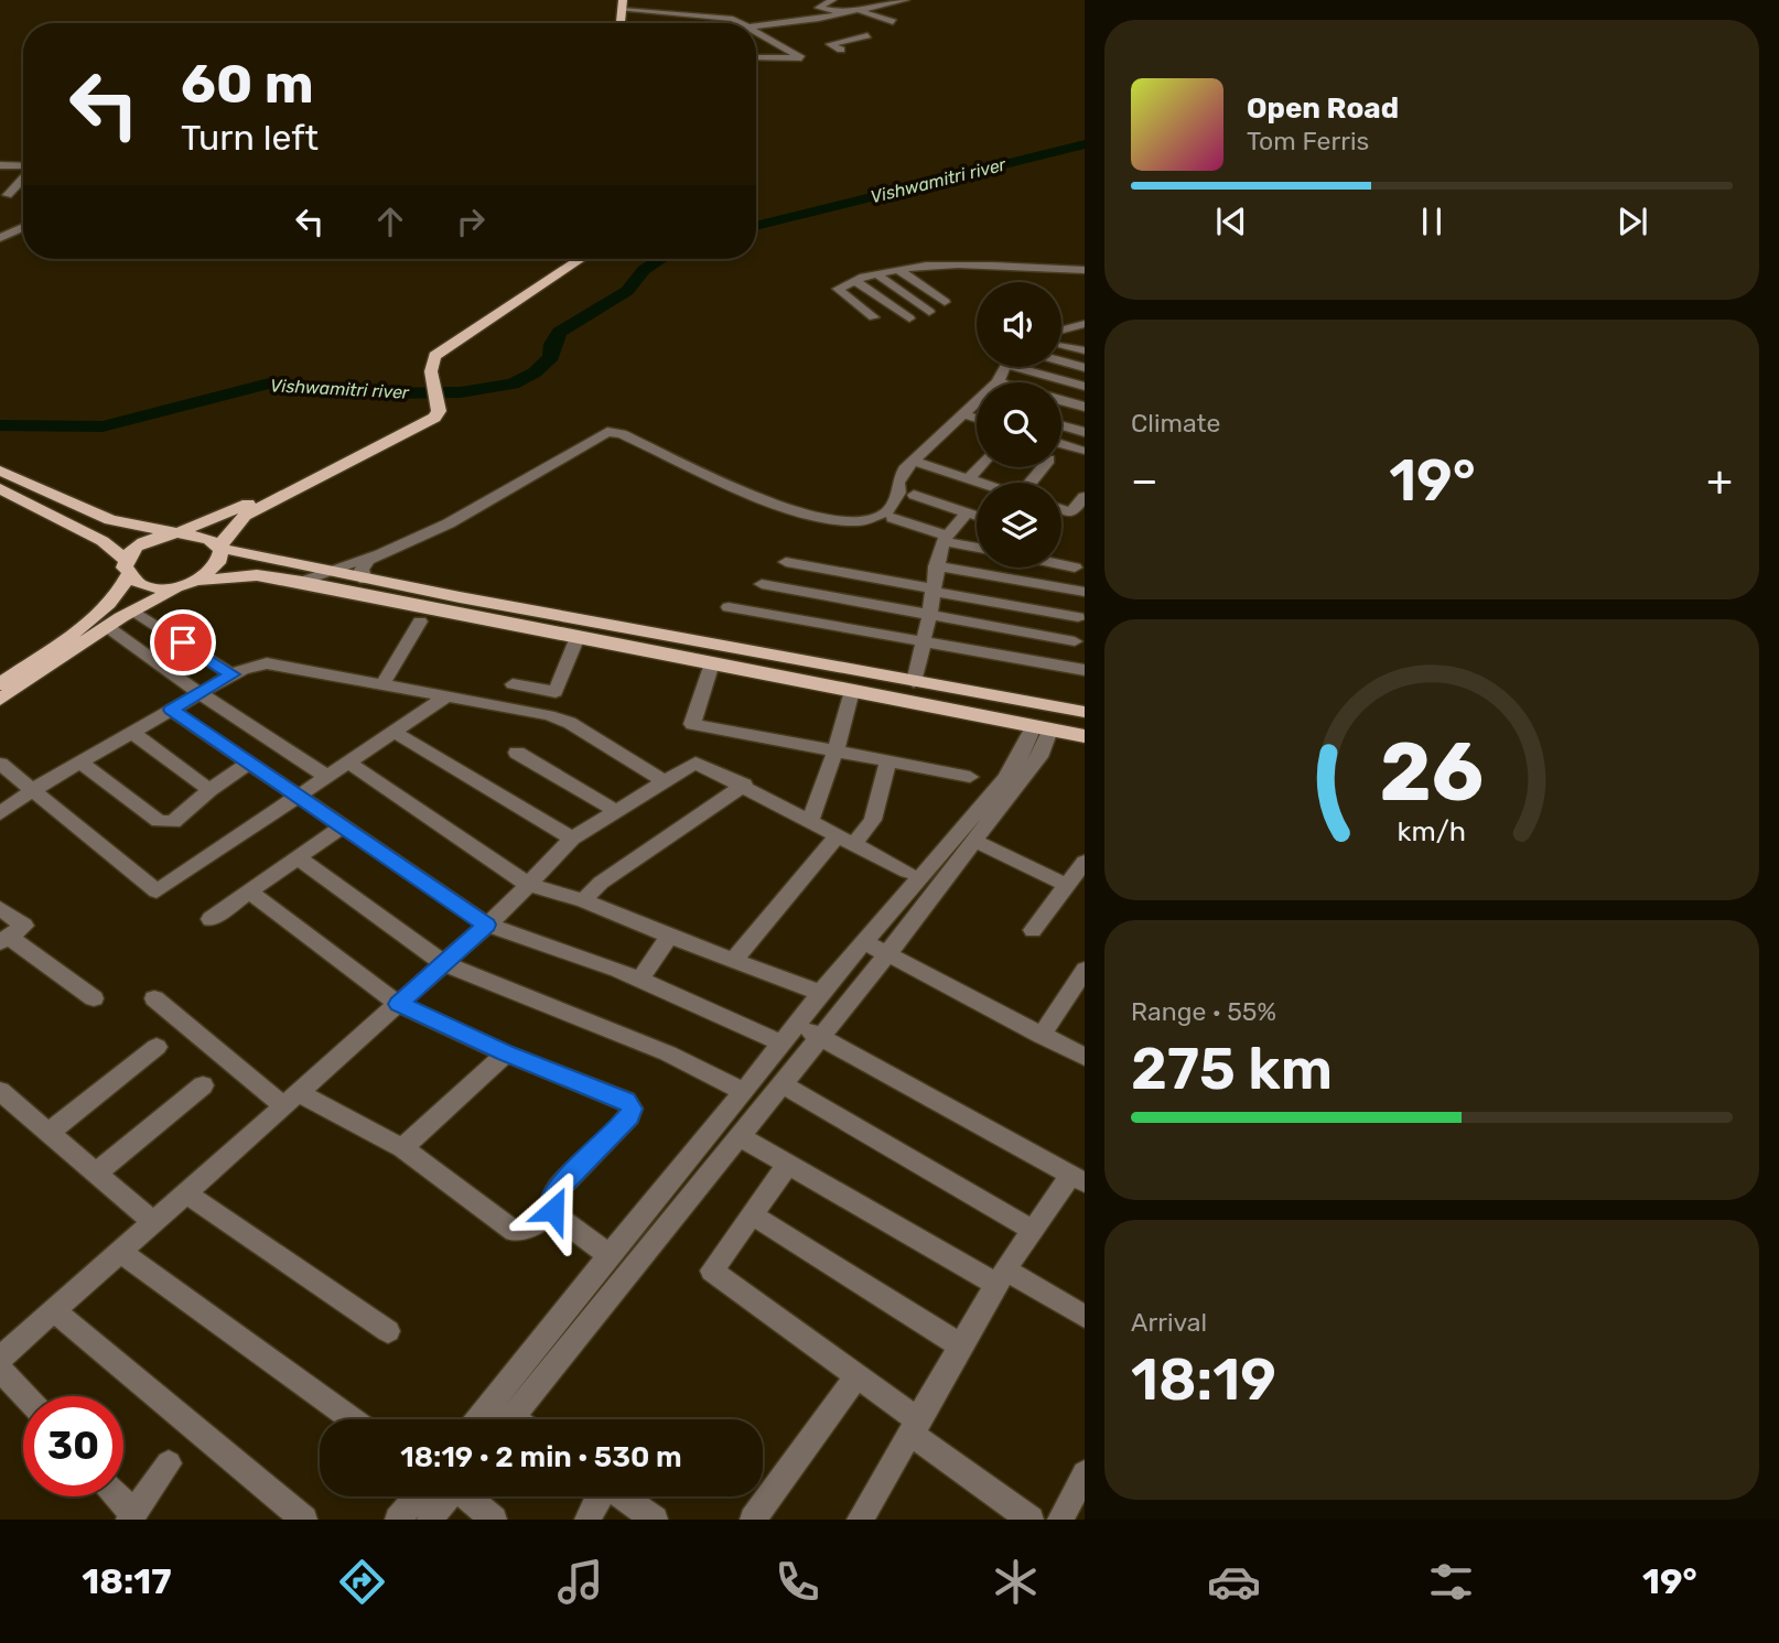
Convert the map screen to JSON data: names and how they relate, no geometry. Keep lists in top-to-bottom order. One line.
{"water":["Vishwamitri river"],"page":{"turn":["60 m","Turn left"],"song":["Open Road","Tom Ferris"],"tile":["Climate",["Range · 55%","275 km"],["Arrival","18:19"]],"heat":["−","19°","+"],"limit":"30","trip":"18:19 · 2 min · 530 m","tabs":["18:17","19°"],"gauge":["26","km/h"]}}
